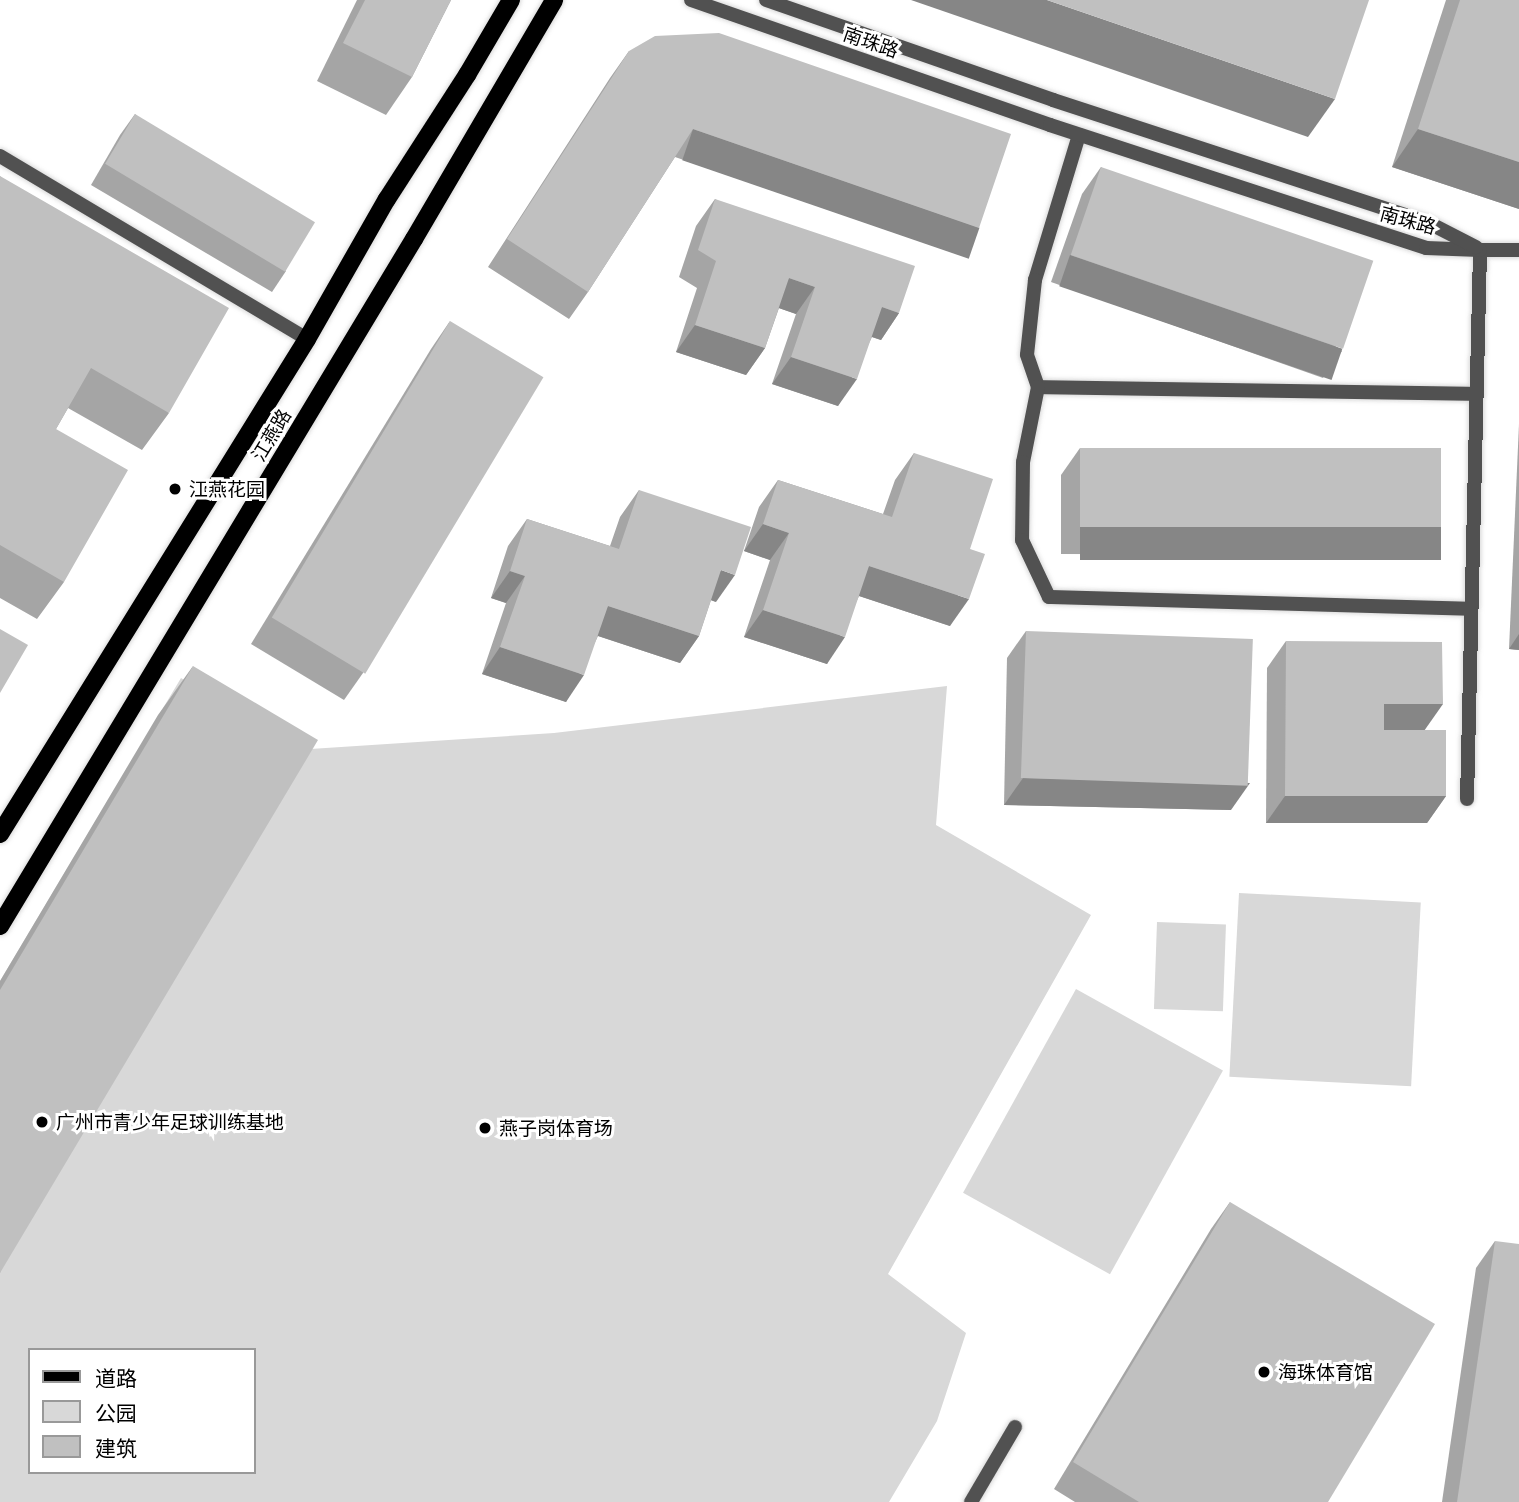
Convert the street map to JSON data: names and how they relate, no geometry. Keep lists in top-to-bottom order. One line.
{"streets":{"main road":["江燕路"],"street":["南珠路"]},"places":["江燕花园","广州市青少年足球训练基地","燕子岗体育场","海珠体育馆"],"legend":["道路","公园","建筑"]}
